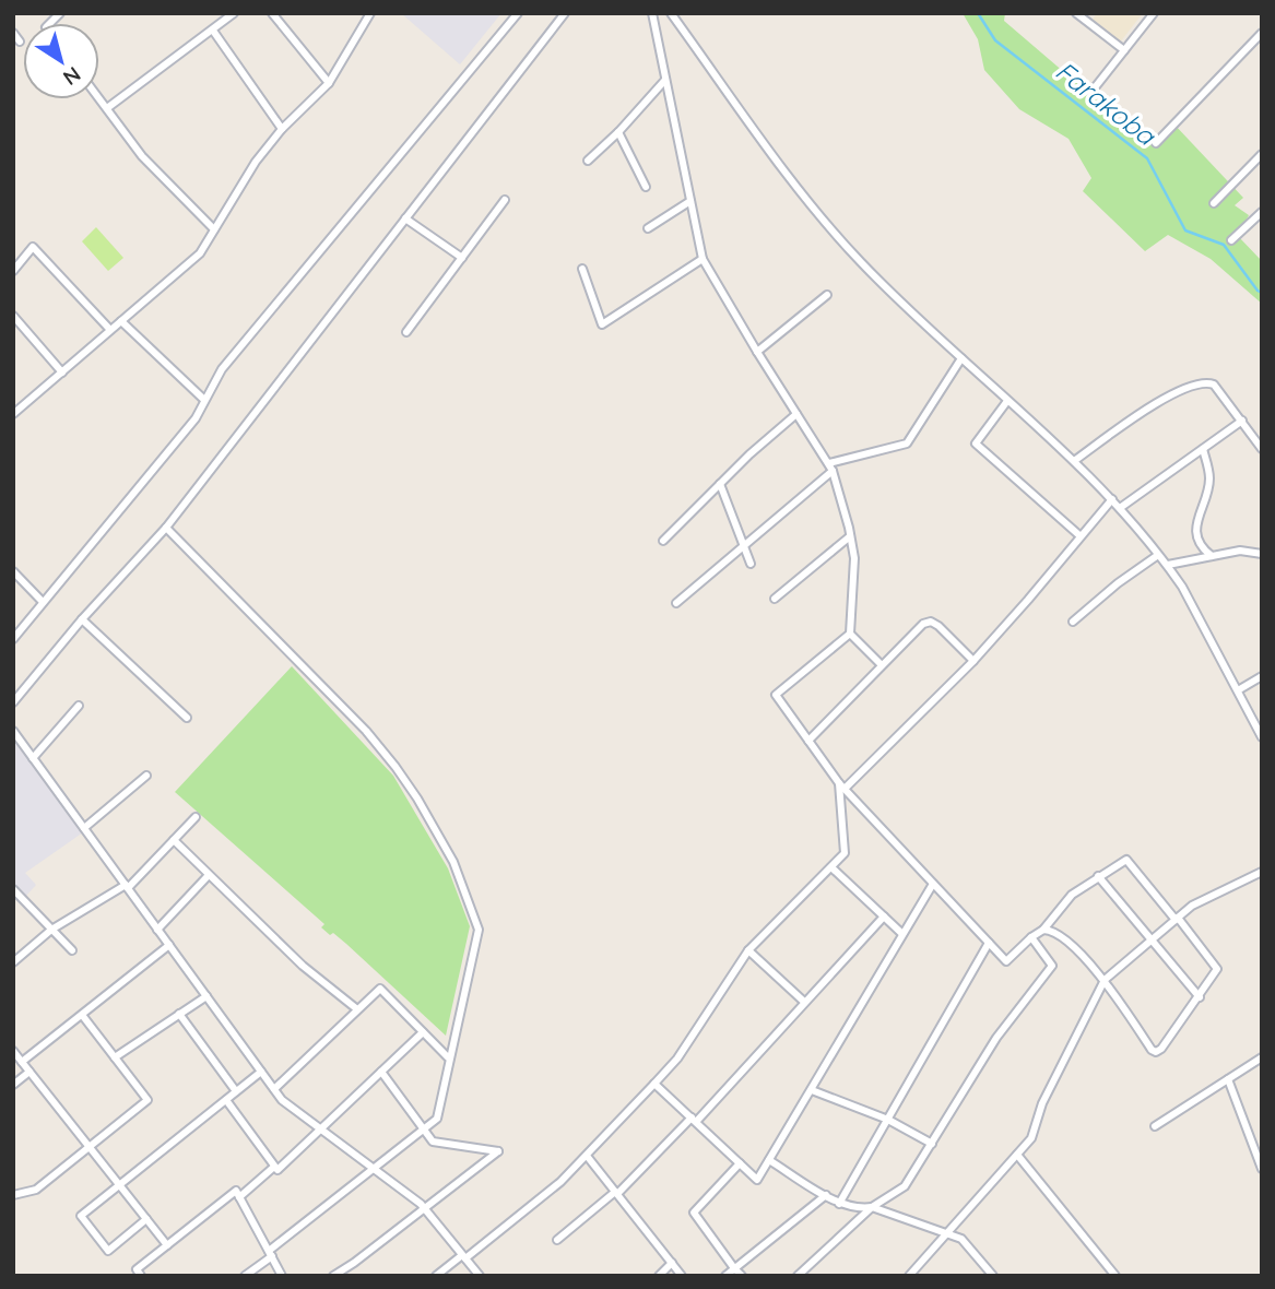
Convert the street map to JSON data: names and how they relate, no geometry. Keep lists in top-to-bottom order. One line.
{"water":["Farakoba"],"north":"bottom right"}
